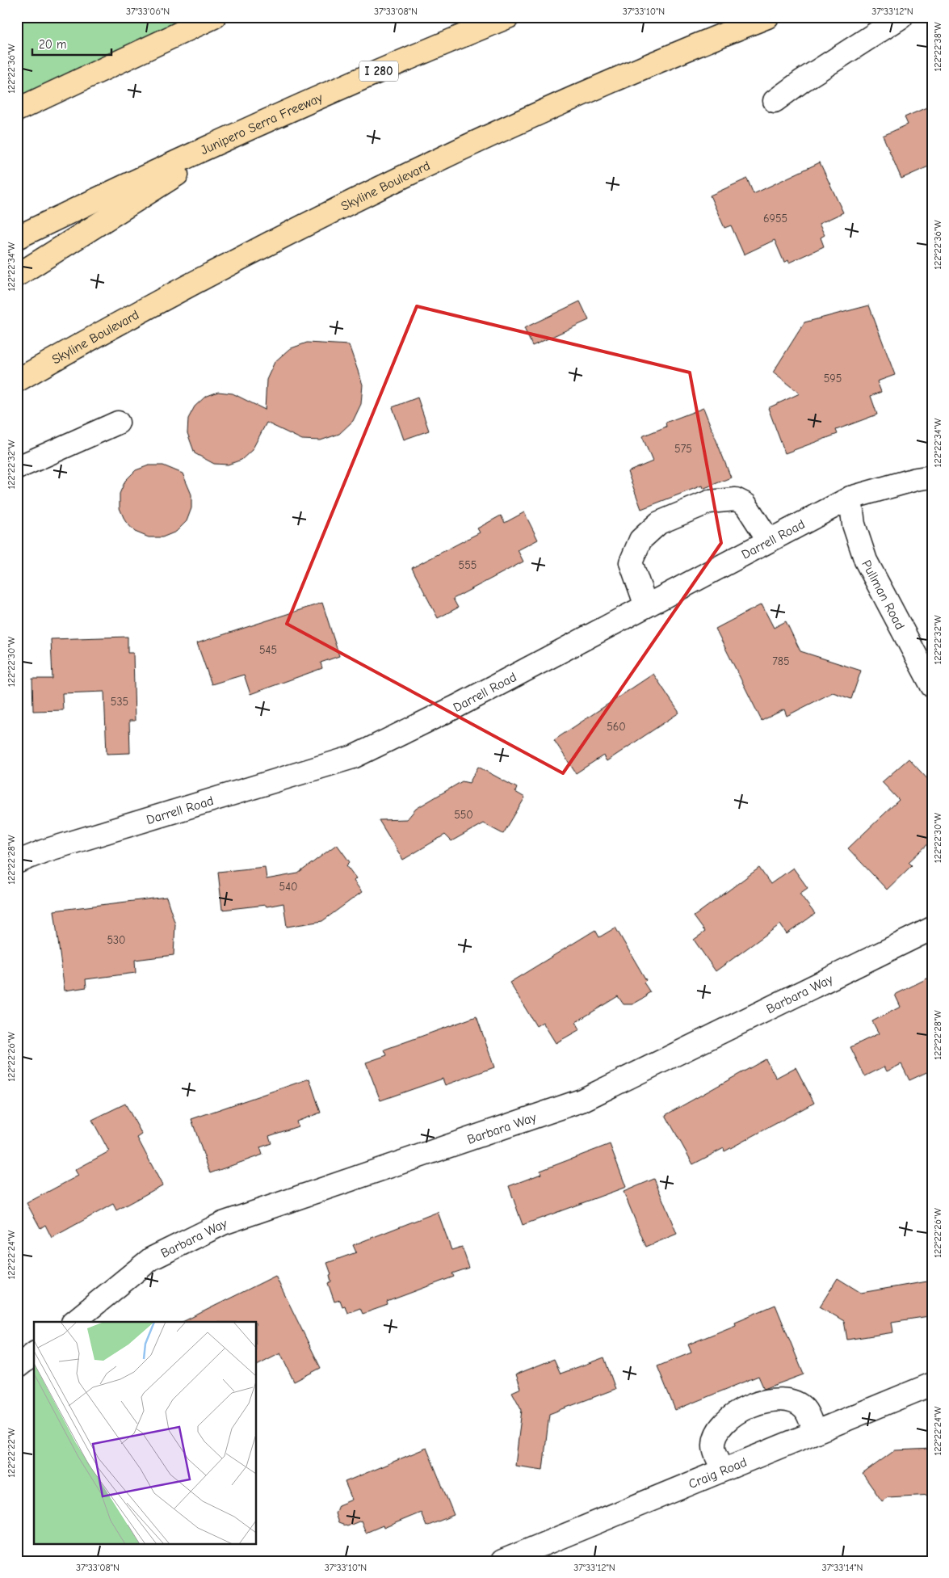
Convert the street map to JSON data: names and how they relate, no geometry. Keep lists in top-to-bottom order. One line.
{"streets":{"main road":["I 280","Junipero Serra Freeway","Skyline Boulevard"],"street":["Darrell Road","Pullman Road","Barbara Way","Craig Road"]},"crossings":[["Darrell Road","Pullman Road"]],"house_numbers":["6955","595","575","555","545","785","535","560","550","540","530"],"scale_bar":"20 m","coordinates":["37°33'06\"N","37°33'08\"N","37°33'10\"N","37°33'12\"N","122°22'38\"W","122°22'36\"W","122°22'34\"W","122°22'32\"W","122°22'30\"W","122°22'28\"W","122°22'26\"W","122°22'24\"W","122°22'22\"W","37°33'14\"N"]}
